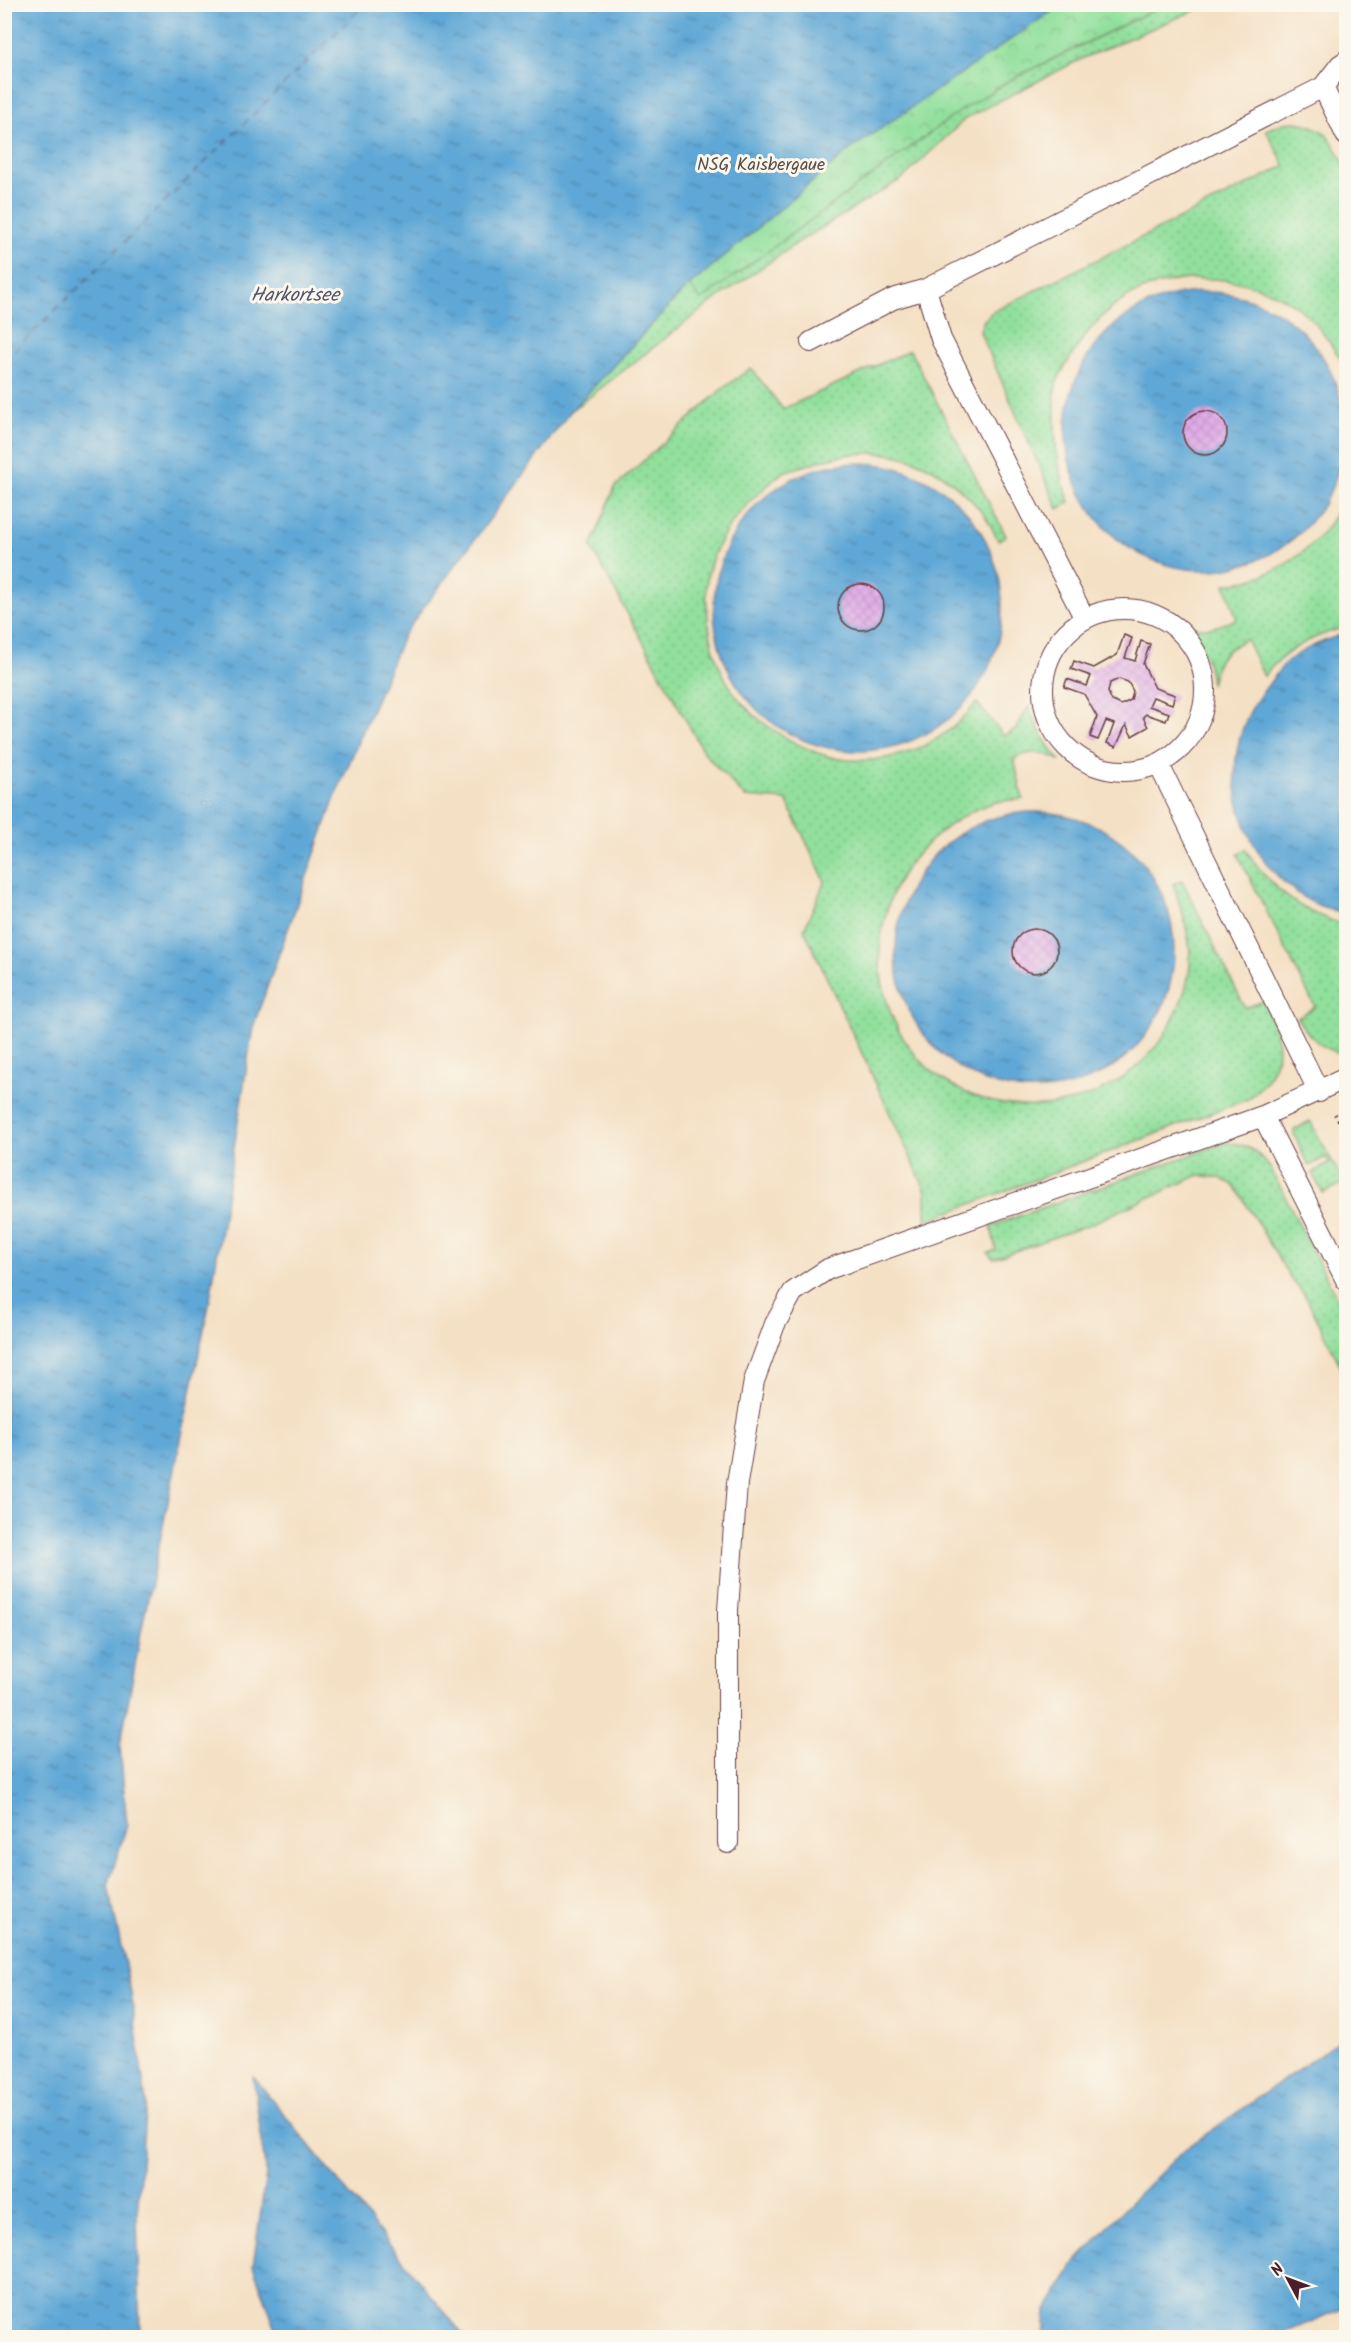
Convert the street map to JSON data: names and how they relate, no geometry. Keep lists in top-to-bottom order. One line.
{"water":["Harkortsee"],"parks":["NSG Kaisbergaue"],"north":"top left"}
